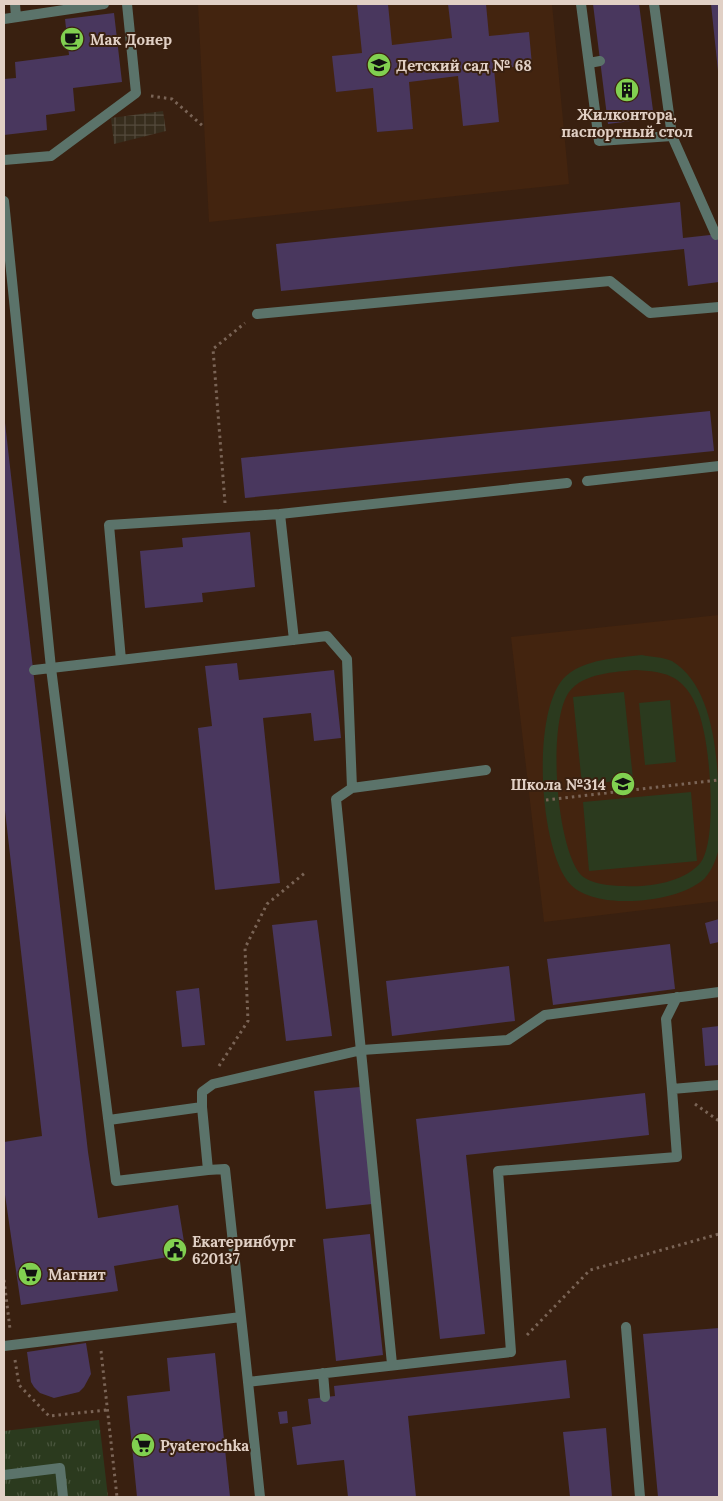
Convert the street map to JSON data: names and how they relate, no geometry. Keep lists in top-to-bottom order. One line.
{"places":{"cafe":["Мак Донер"],"school or university":["Детский сад № 68","Школа №314"],"building":["Жилконтора, паспортный стол"],"public building":["Екатеринбург 620137"],"supermarket":["Магнит","Pyaterochka"]}}
